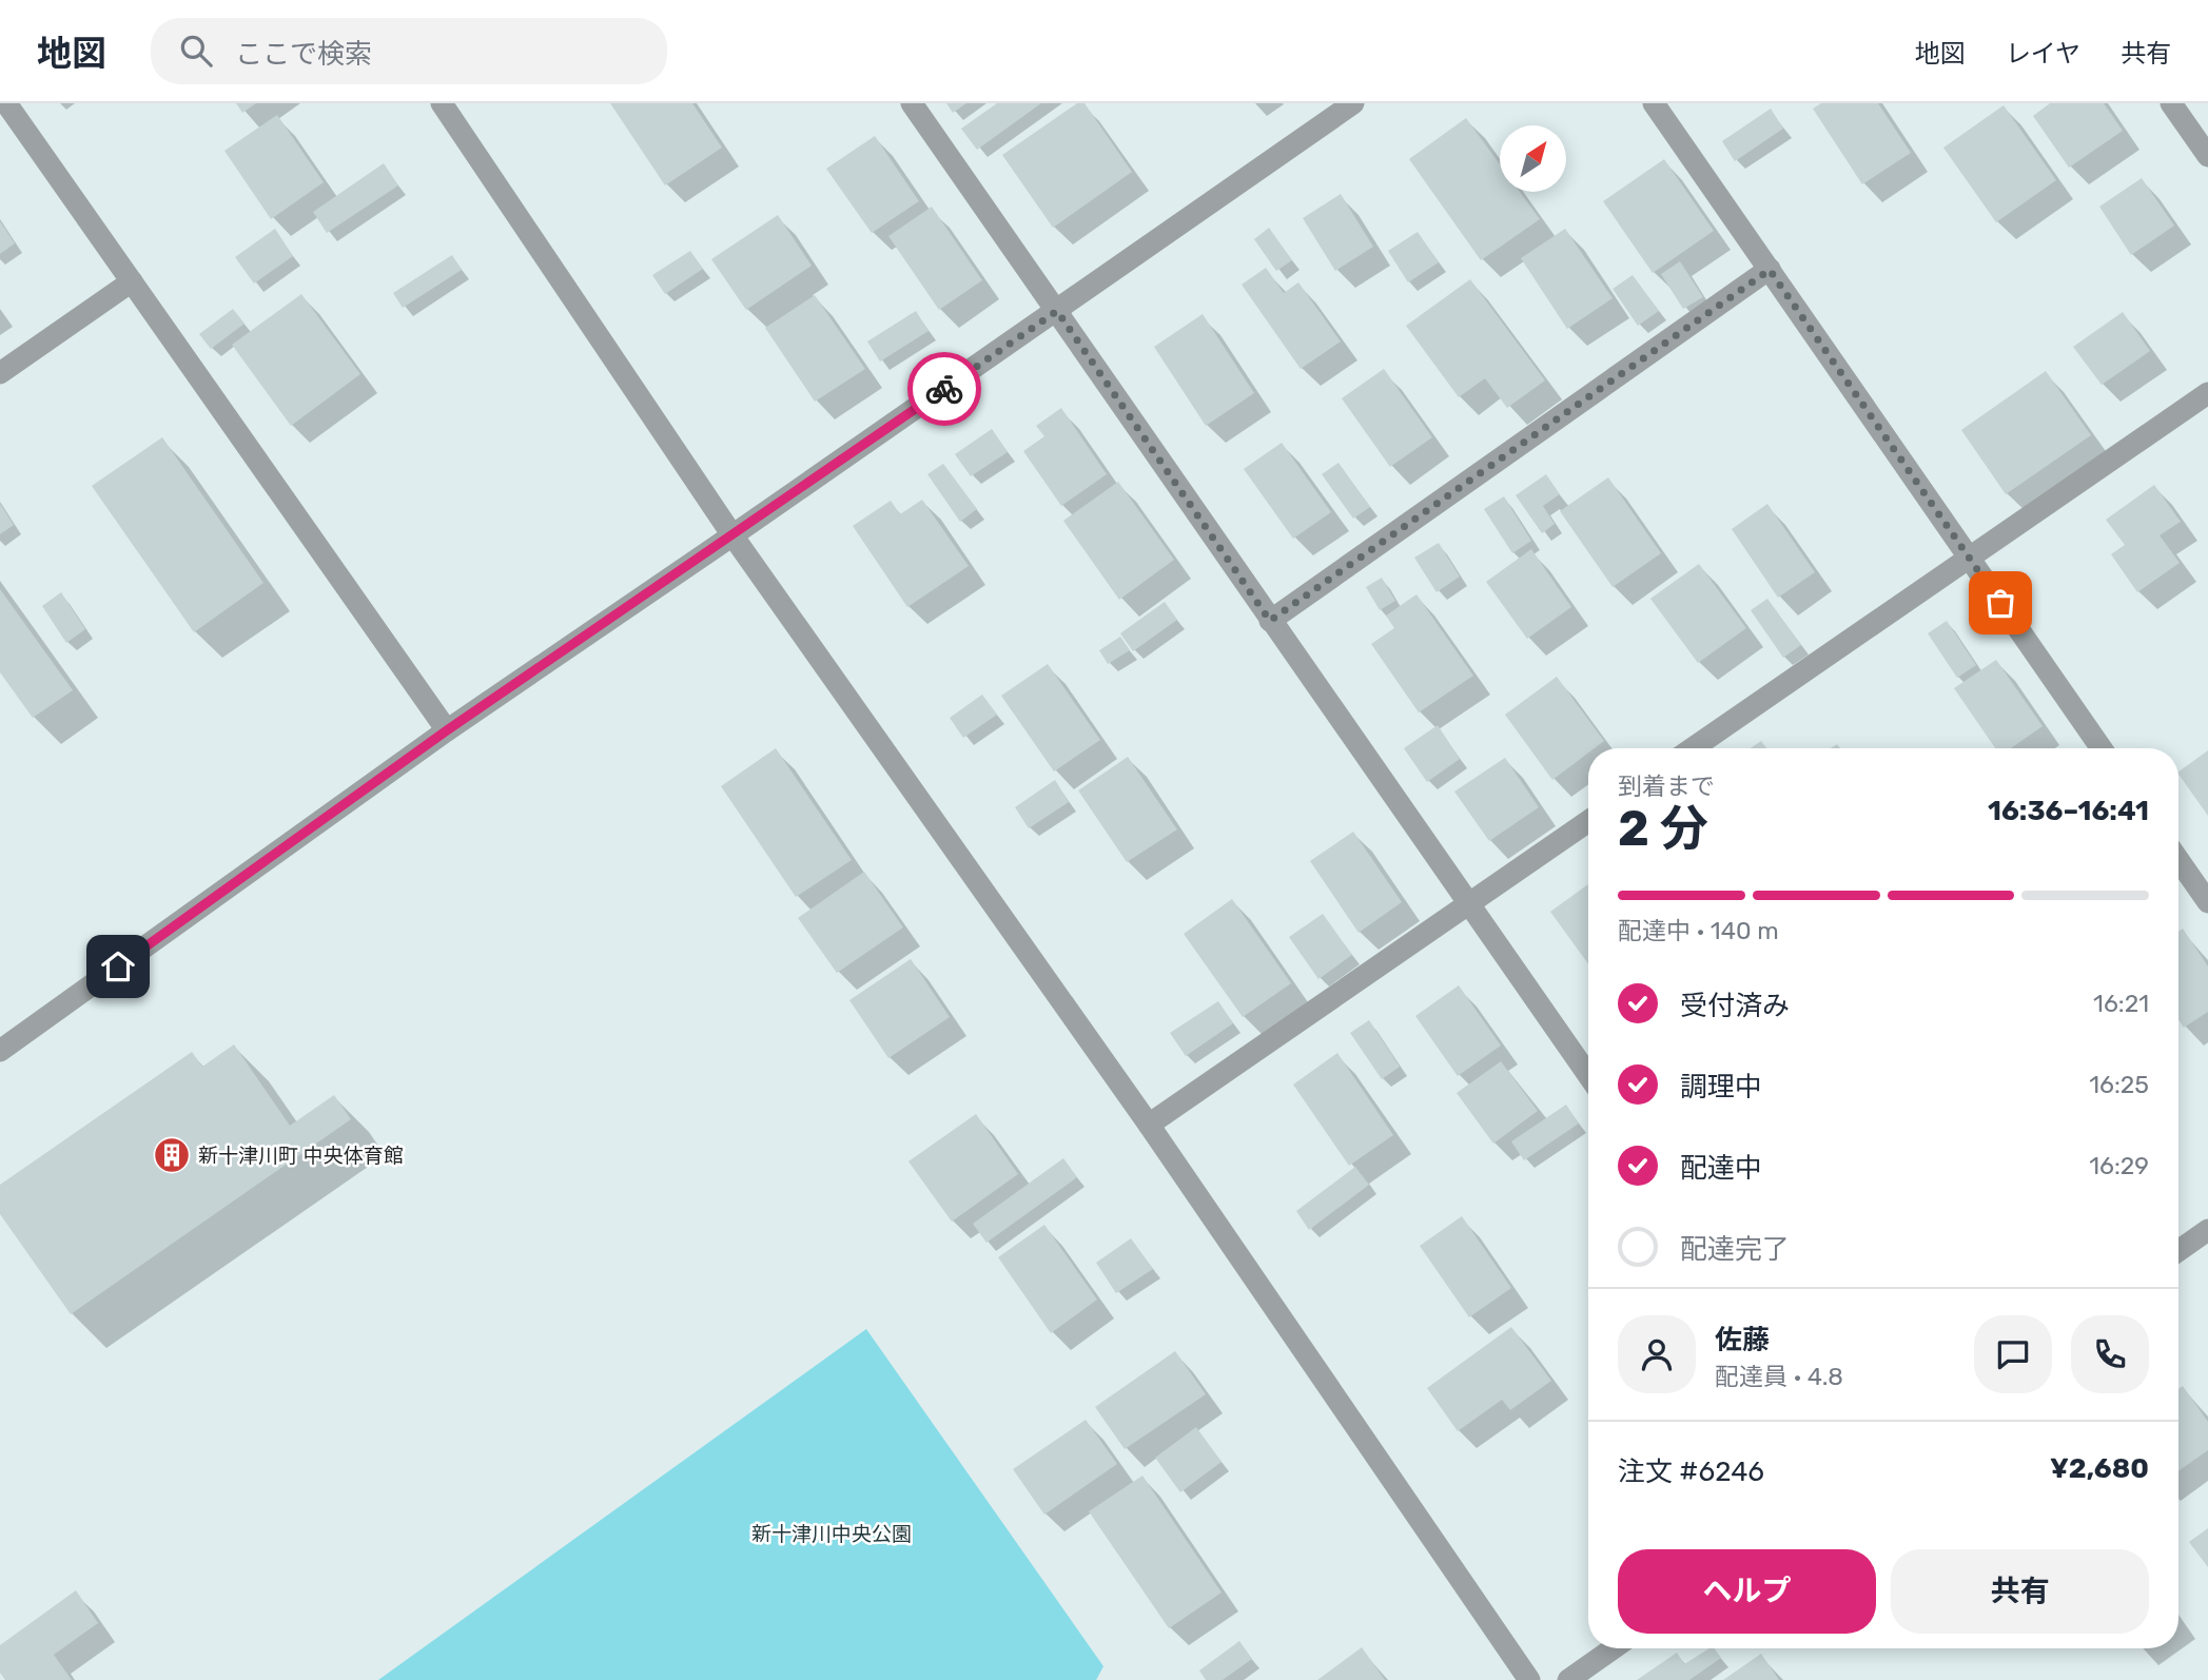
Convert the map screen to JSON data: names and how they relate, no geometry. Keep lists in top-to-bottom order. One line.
{"parks":["新十津川中央公園"],"places":{"building":["新十津川町 中央体育館"]},"north":"top right","page":{"header":"地図","search":"ここで検索","nav":["地図","レイヤ","共有"],"heading":["2 分","到着まで","16:36–16:41"],"panel":["佐藤","配達員 · 4.8","注文 #6246","¥2,680"],"bar":"配達中 · 140 m","list":[["受付済み","16:21"],["調理中","16:25"],["配達中","16:29"],"配達完了"],"buttons":["ヘルプ","共有"]}}
